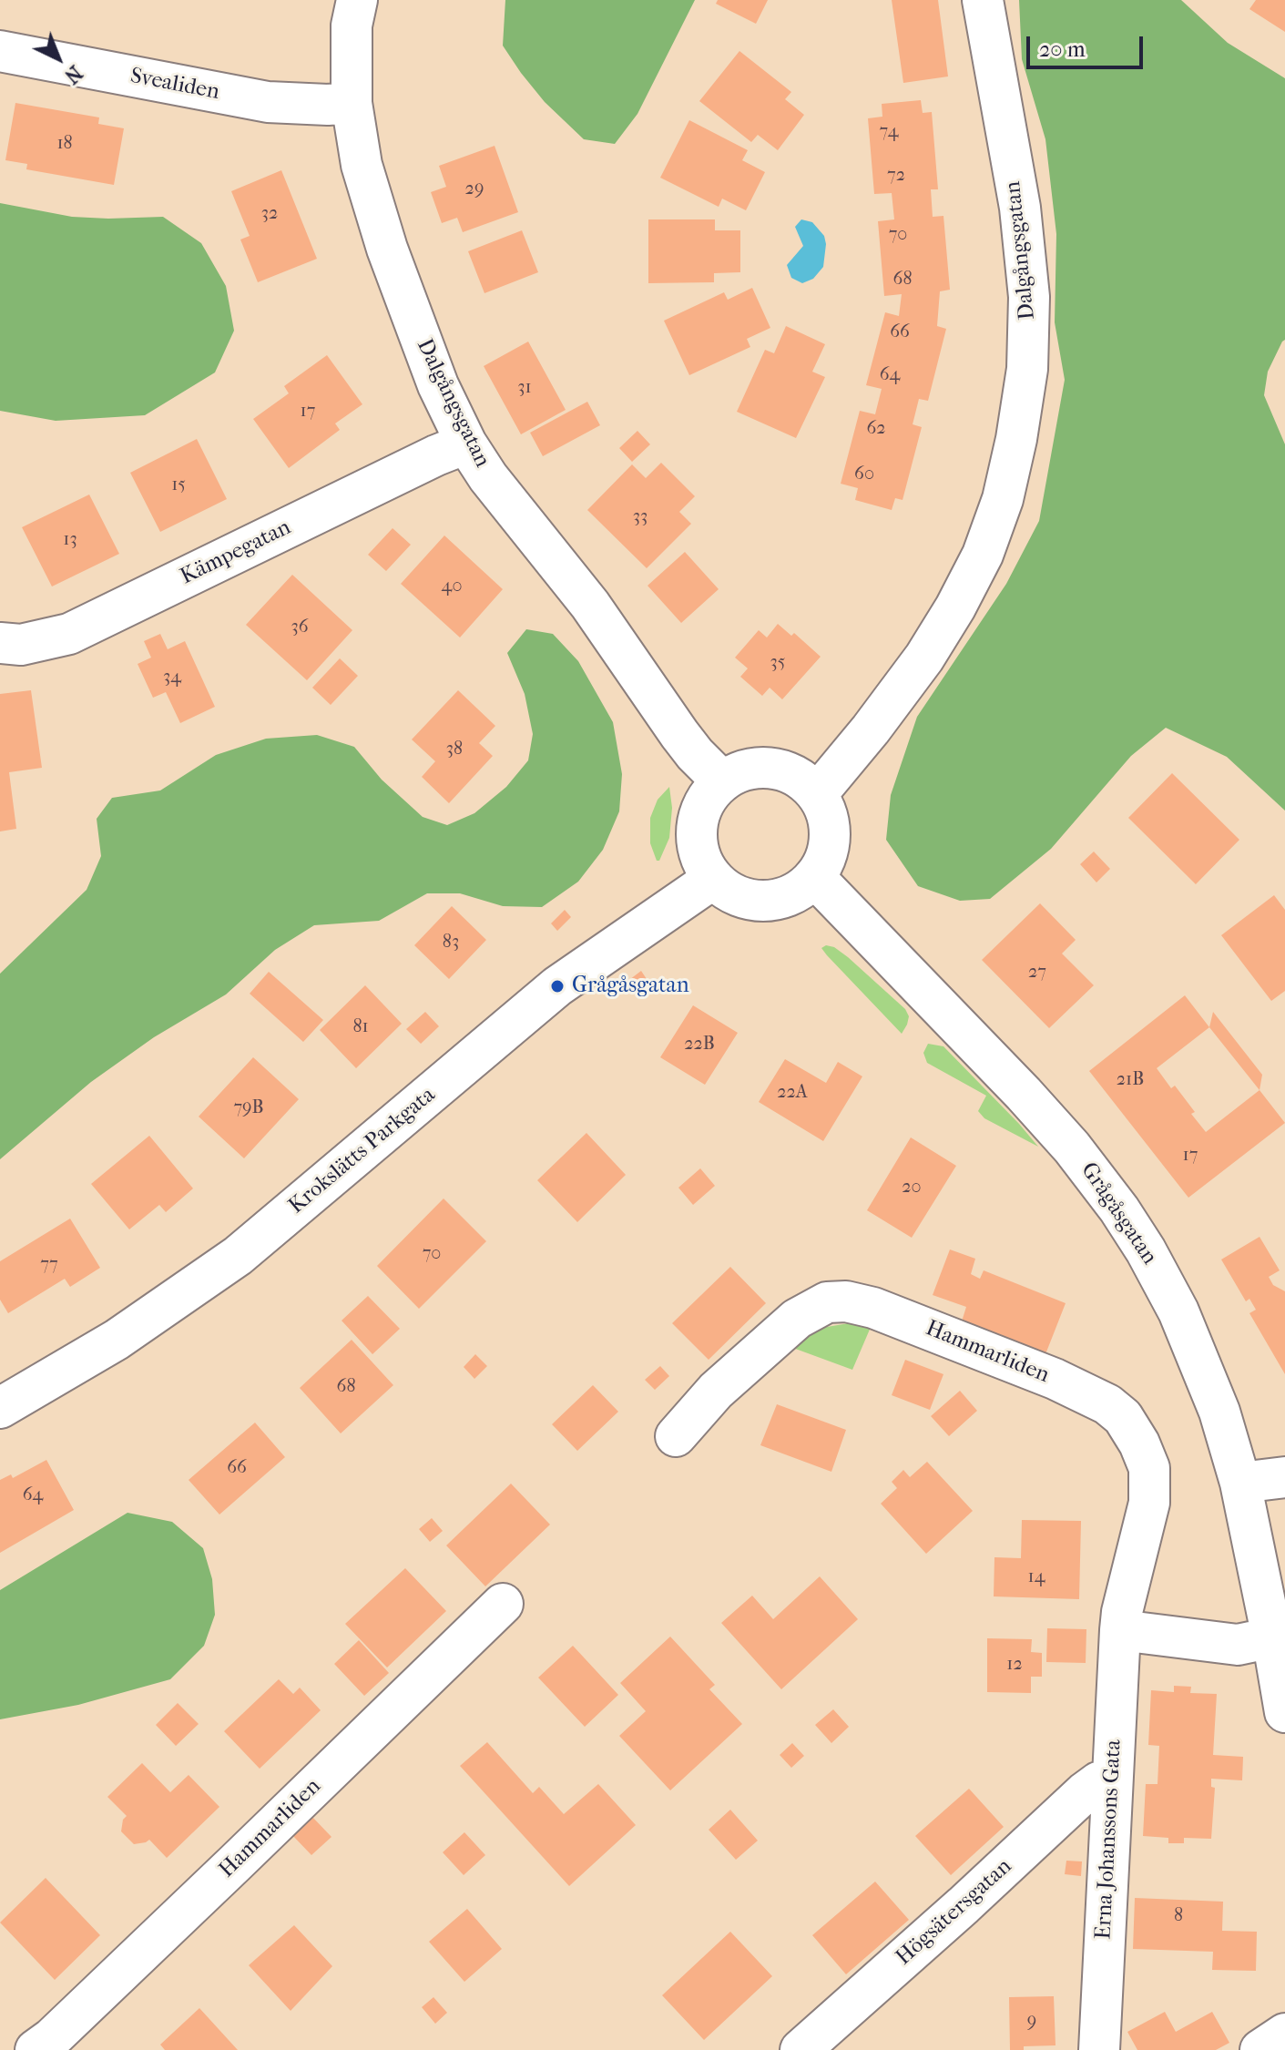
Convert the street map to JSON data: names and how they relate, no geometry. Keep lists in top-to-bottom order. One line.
{"streets":{"street":["Svealiden","Dalgångsgatan","Kämpegatan","Krokslätts Parkgata","Grågåsgatan","Hammarliden","Erna Johanssons Gata","Högsätersgatan"]},"crossings":[["Svealiden","Dalgångsgatan"],["Dalgångsgatan","Kämpegatan"],["Dalgångsgatan","Krokslätts Parkgata"],["Dalgångsgatan","Grågåsgatan"],["Krokslätts Parkgata","Grågåsgatan"],["Hammarliden","Erna Johanssons Gata"],["Erna Johanssons Gata","Högsätersgatan"]],"places":["Grågåsgatan"],"house_numbers":["74","18","72","29","32","70","68","66","64","31","17","62","60","15","33","13","40","36","35","34","38","83","27","81","22B","21B","22A","79B","17","20","70","77","68","66","64","14","12","8","9"],"scale_bar":"20 m","north":"bottom right"}
